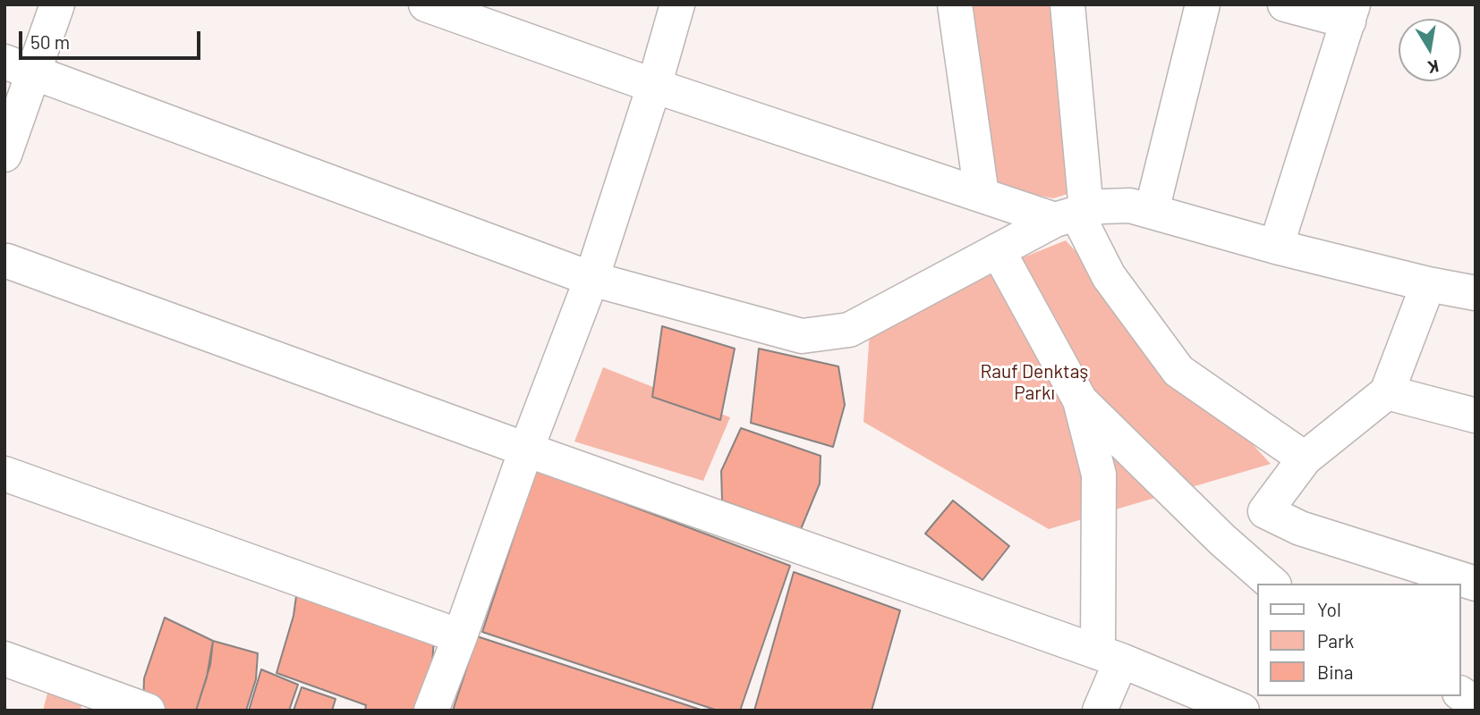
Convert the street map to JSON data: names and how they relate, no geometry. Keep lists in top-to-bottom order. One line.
{"parks":["Rauf Denktaş Parkı"],"legend":["Yol","Park","Bina"],"scale_bar":"50 m","north":"bottom"}
